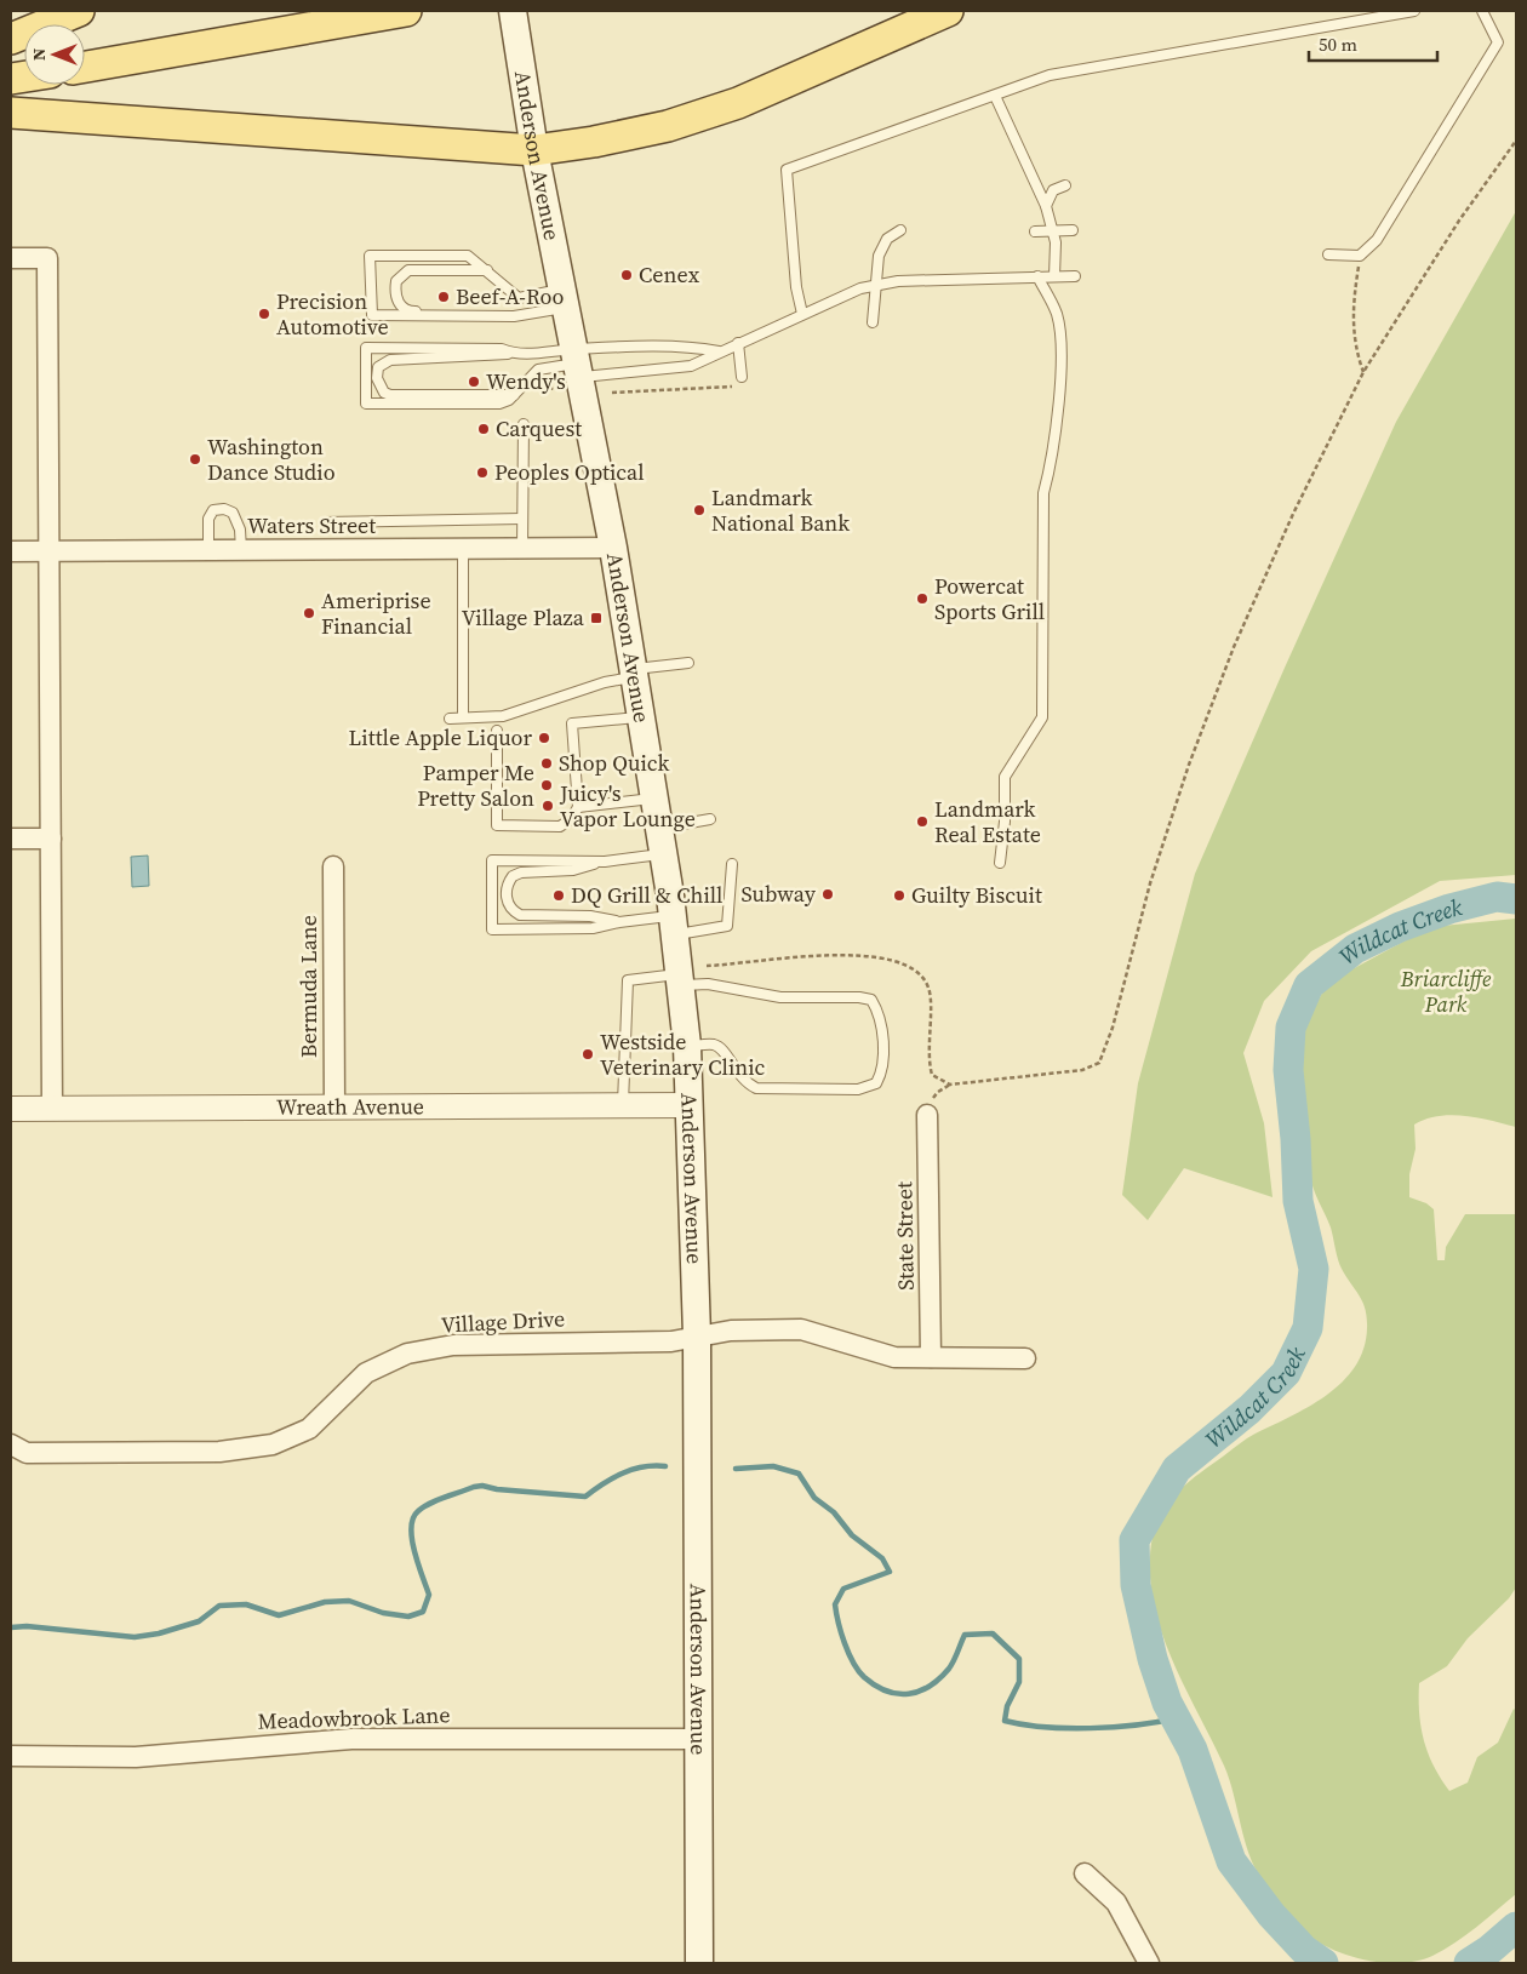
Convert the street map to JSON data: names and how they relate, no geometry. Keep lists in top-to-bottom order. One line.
{"streets":{"main road":["Anderson Avenue"],"street":["Waters Street","Bermuda Lane","Wreath Avenue","State Street","Village Drive","Meadowbrook Lane"]},"crossings":[["Anderson Avenue","Waters Street"],["Anderson Avenue","Wreath Avenue"],["Anderson Avenue","Village Drive"],["Anderson Avenue","Meadowbrook Lane"],["Bermuda Lane","Wreath Avenue"],["State Street","Village Drive"]],"water":["Wildcat Creek"],"parks":["Briarcliffe Park"],"places":{"other":["Cenex","Beef-A-Roo","Precision Automotive","Wendy's","Carquest","Washington Dance Studio","Peoples Optical","Landmark National Bank","Powercat Sports Grill","Ameriprise Financial","Little Apple Liquor","Shop Quick","Pamper Me Pretty Salon","Juicy's Vapor Lounge","Landmark Real Estate","Subway","DQ Grill & Chill","Guilty Biscuit","Westside Veterinary Clinic"],"transit":["Village Plaza"]},"scale_bar":"50 m","north":"left"}
